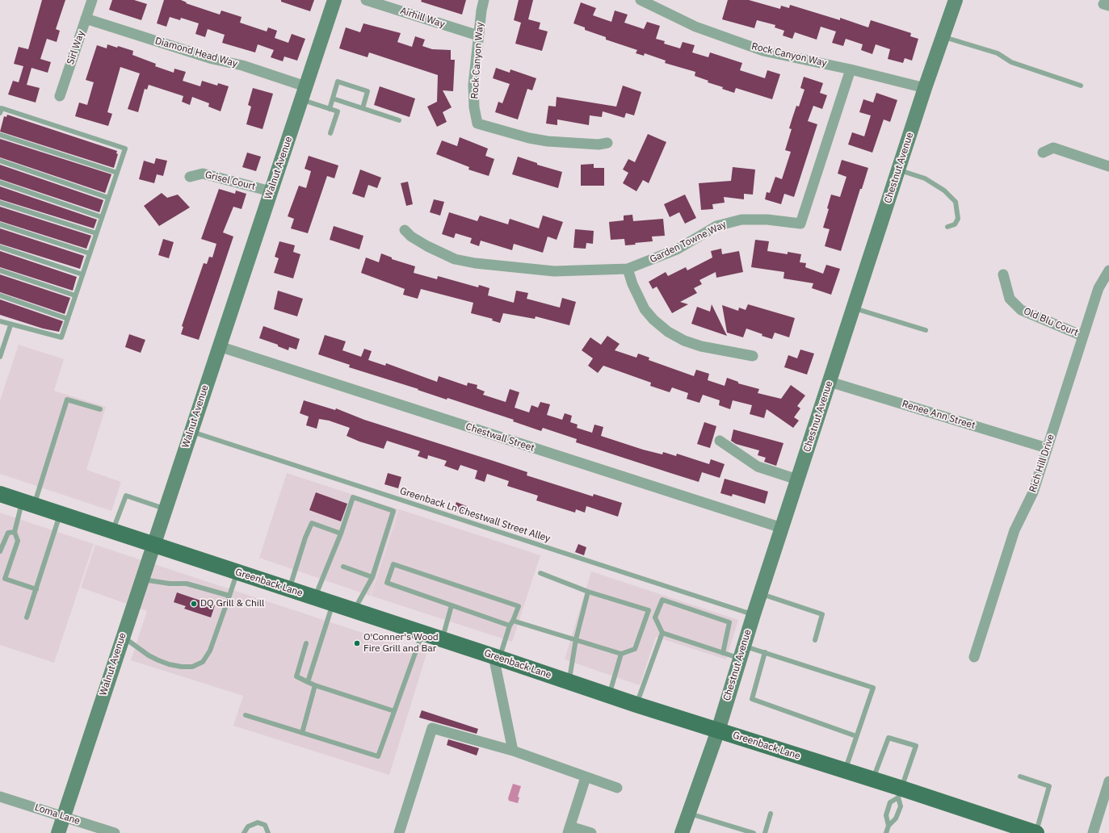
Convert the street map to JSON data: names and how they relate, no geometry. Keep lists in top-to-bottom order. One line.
{"streets":{"main road":["Greenback Lane"],"street":["Airhill Way","Sirl Way","Diamond Head Way","Rock Canyon Way","Walnut Avenue","Chestnut Avenue","Grisel Court","Garden Towne Way","Old Blu Court","Renee Ann Street","Chestwall Street","Rich Hill Drive","Loma Lane"],"lane":["Greenback Ln Chestwall Street Alley"]},"crossings":[["Airhill Way","Rock Canyon Way"],["Sirl Way","Diamond Head Way"],["Diamond Head Way","Walnut Avenue"],["Rock Canyon Way","Chestnut Avenue"],["Rock Canyon Way","Garden Towne Way"],["Walnut Avenue","Grisel Court"],["Walnut Avenue","Chestwall Street"],["Walnut Avenue","Greenback Ln Chestwall Street Alley"],["Walnut Avenue","Greenback Lane"],["Walnut Avenue","Loma Lane"],["Chestnut Avenue","Renee Ann Street"],["Chestnut Avenue","Chestwall Street"],["Chestnut Avenue","Greenback Ln Chestwall Street Alley"],["Chestnut Avenue","Greenback Lane"],["Old Blu Court","Rich Hill Drive"],["Renee Ann Street","Rich Hill Drive"]],"places":["DQ Grill & Chill","O'Conner's Wood Fire Grill and Bar"]}
